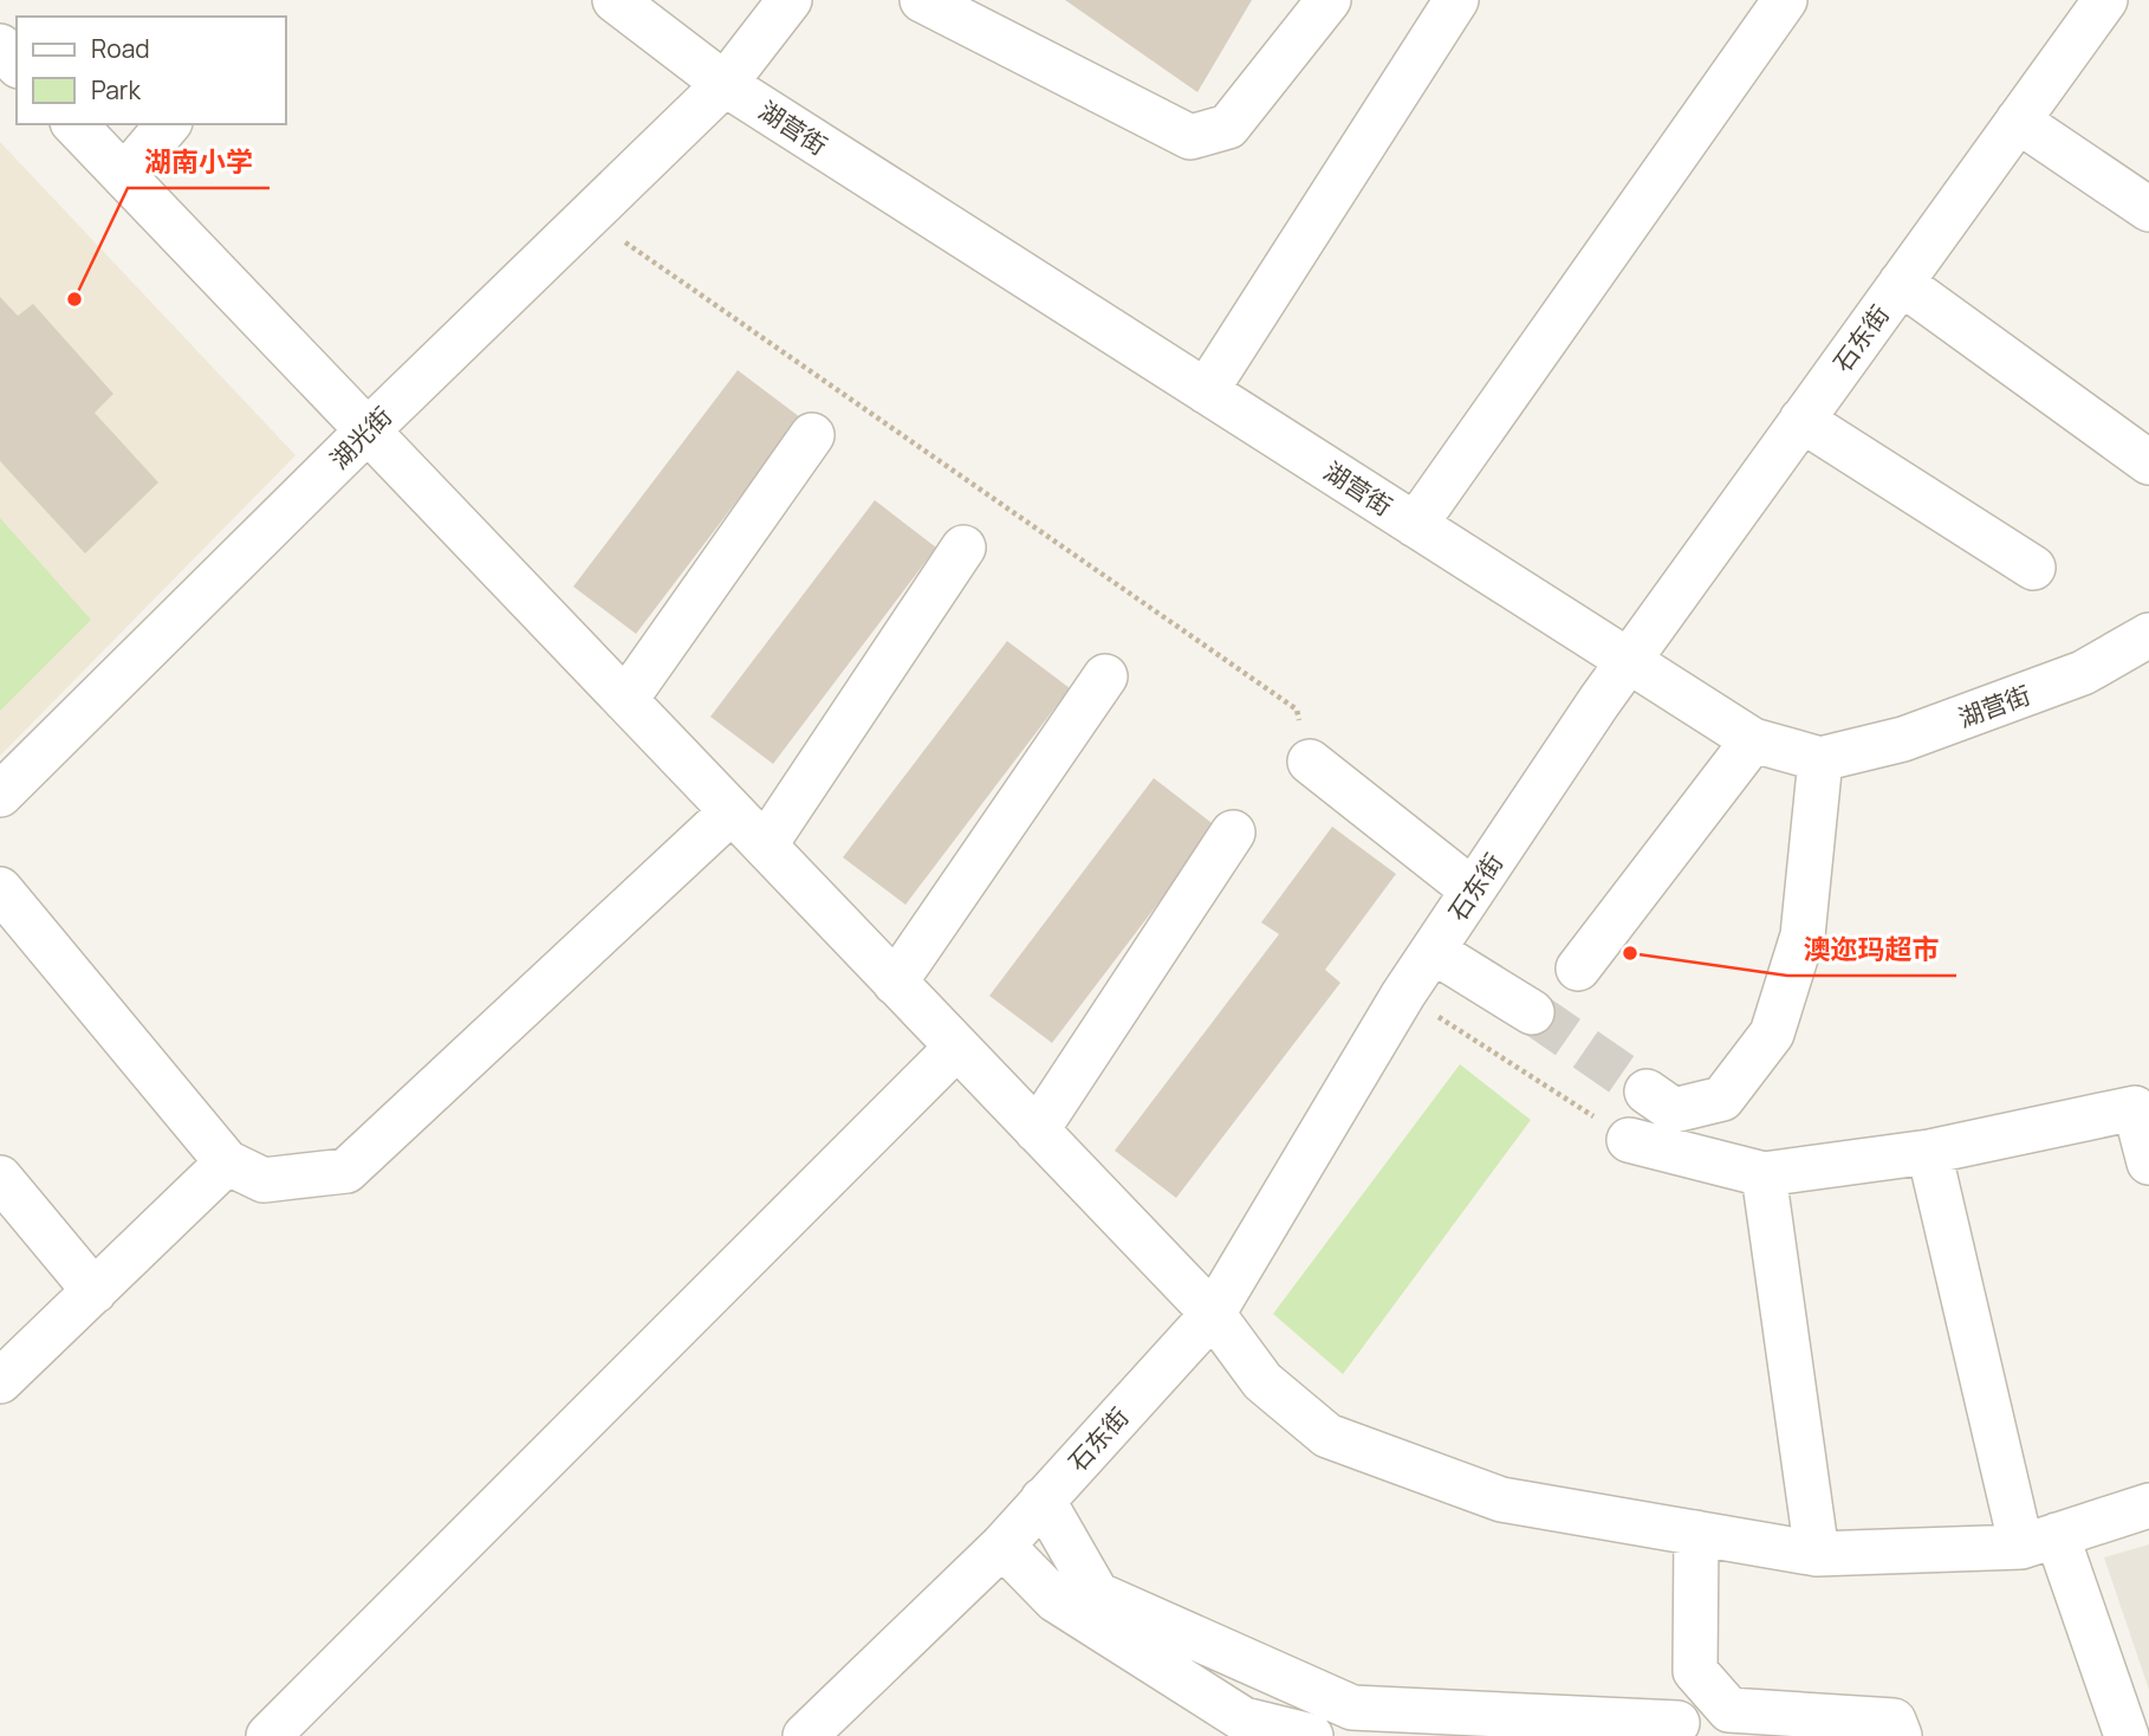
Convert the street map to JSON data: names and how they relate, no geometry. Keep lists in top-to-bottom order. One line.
{"streets":{"street":["湖营街","石东街","湖光街"]},"crossings":[["湖营街","石东街"],["湖营街","湖光街"]],"places":["湖南小学","澳迩玛超市"],"legend":["Road","Park"]}
